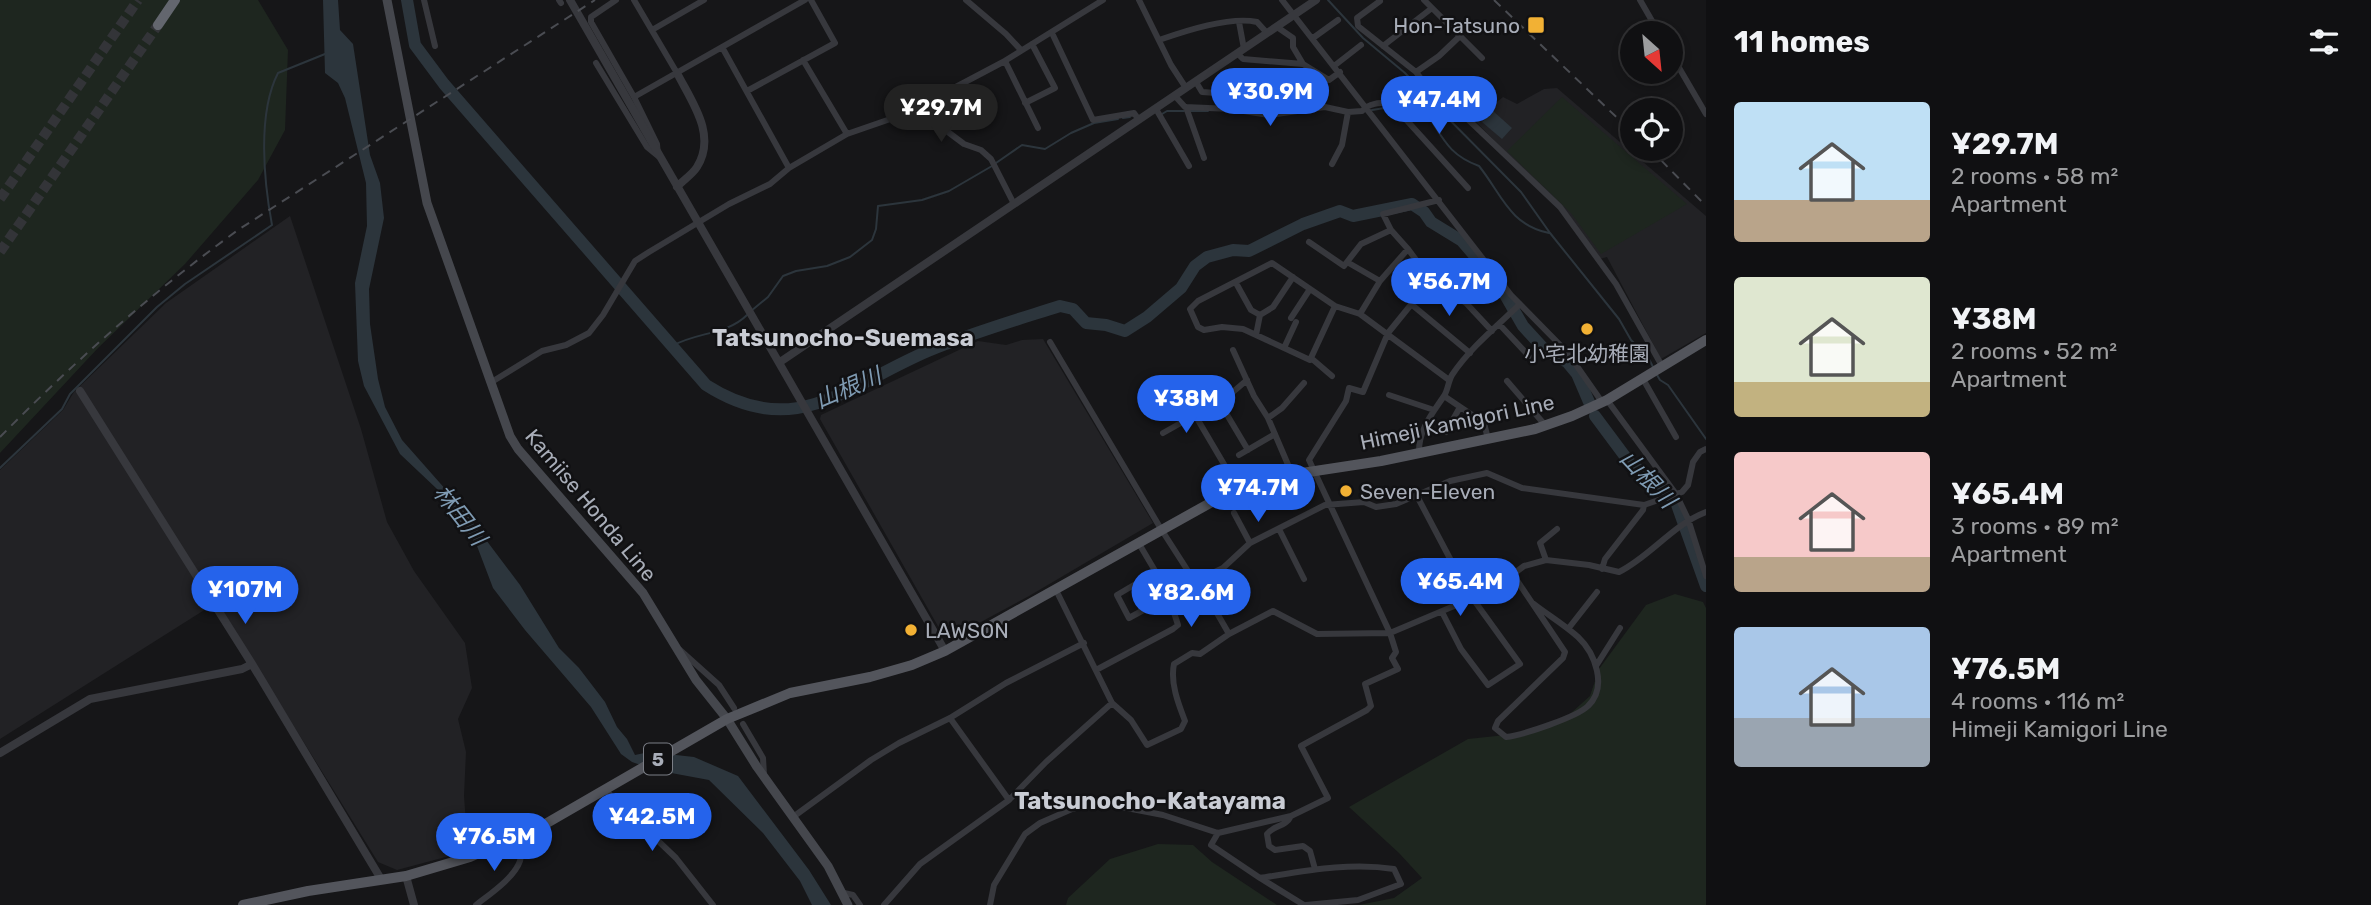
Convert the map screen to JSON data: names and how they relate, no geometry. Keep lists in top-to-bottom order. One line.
{"streets":{"main road":["Himeji Kamigori Line","Kamiise Honda Line","5"]},"crossings":[["Himeji Kamigori Line","Kamiise Honda Line"]],"districts":["Tatsunocho-Suemasa","Tatsunocho-Katayama"],"water":["山根川","林田川"],"places":{"transit":["Hon-Tatsuno"],"other":["小宅北幼稚園","Seven-Eleven","LAWSON"]},"north":"bottom right","page":{"heading":"11 homes","price":["¥30.9M","¥47.4M","¥29.7M","¥56.7M","¥38M","¥74.7M","¥65.4M","¥107M","¥82.6M","¥42.5M","¥76.5M"],"list":[{"name":"¥29.7M","note":"2 rooms · 58 m² · Apartment"},{"name":"¥38M","note":"2 rooms · 52 m² · Apartment"},{"name":"¥65.4M","note":"3 rooms · 89 m² · Apartment"},{"name":"¥76.5M","note":"4 rooms · 116 m² · Himeji Kamigori Line"}]}}
